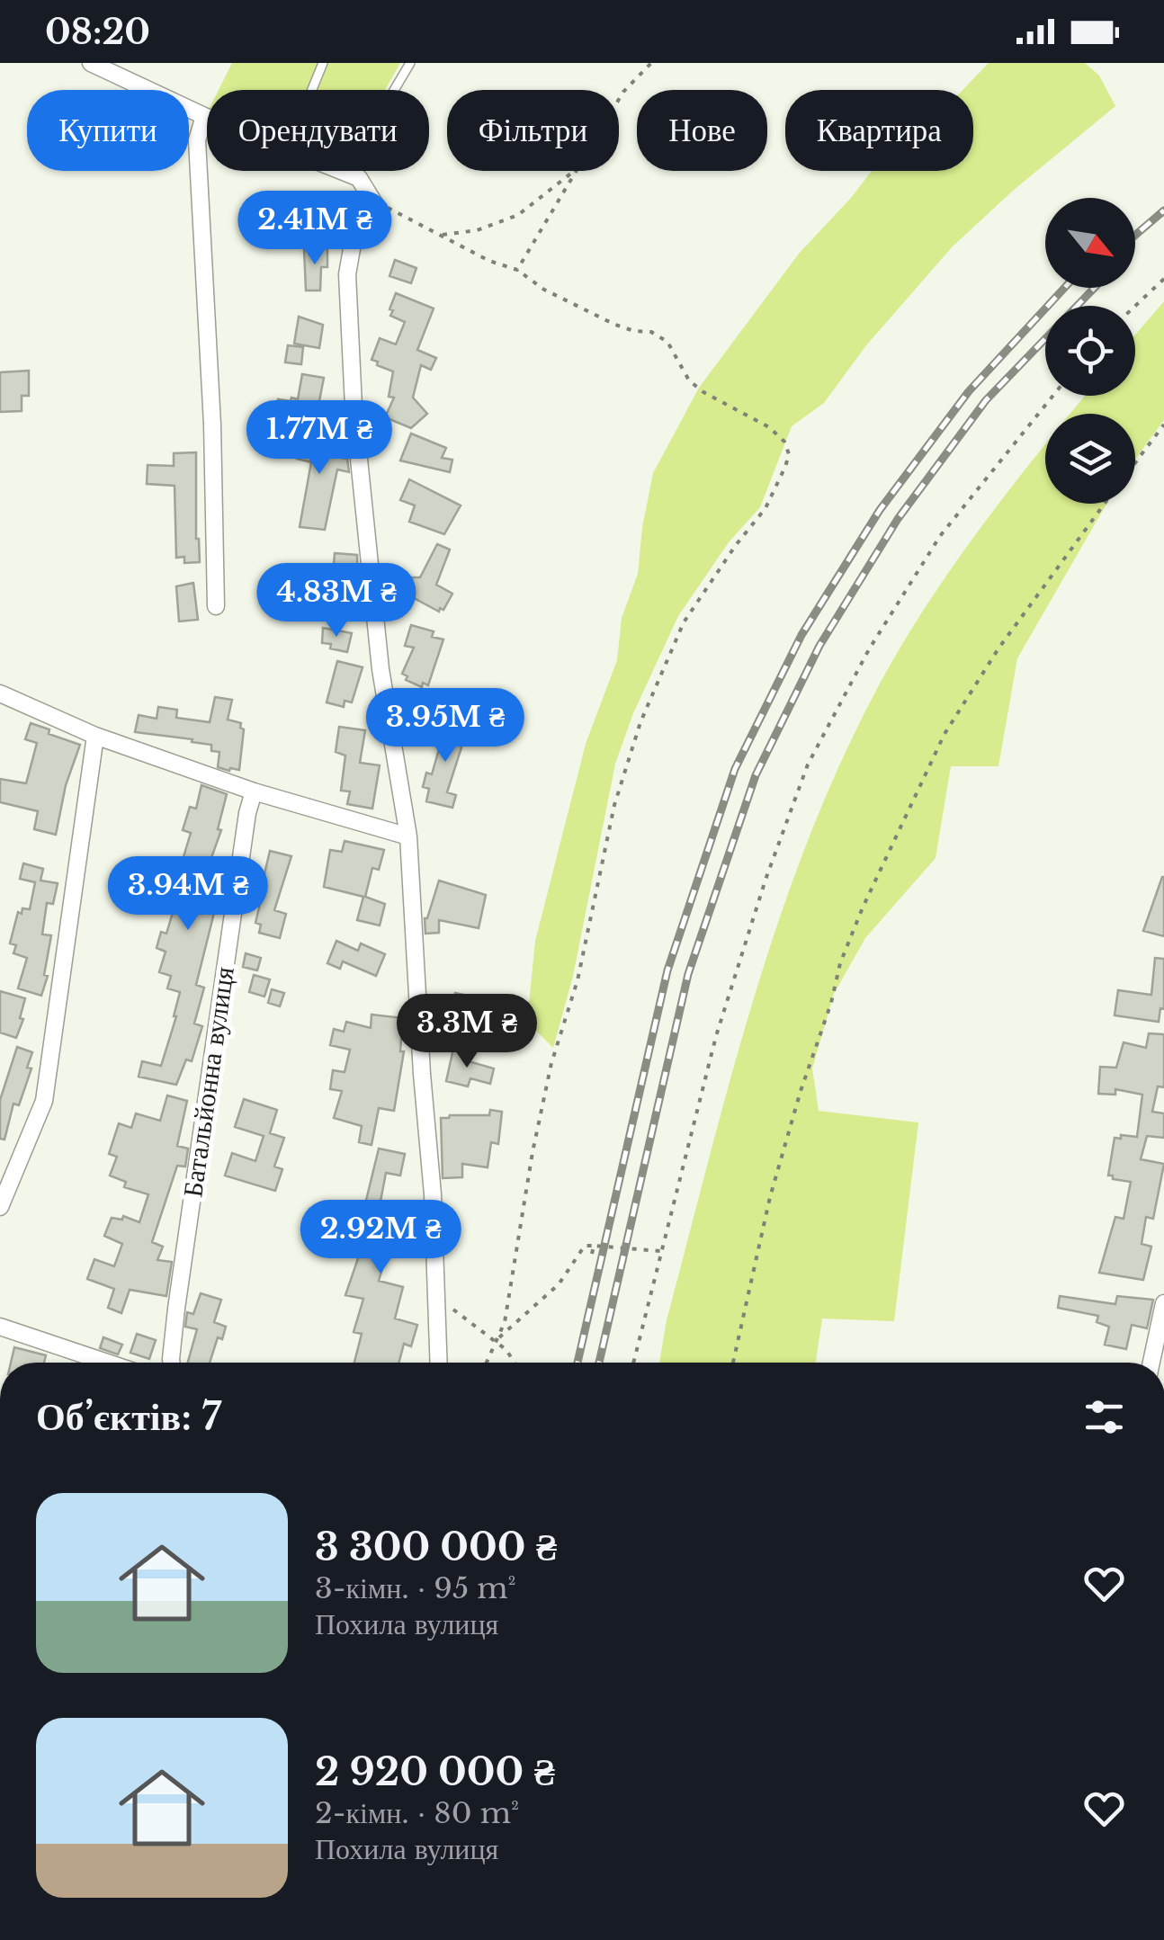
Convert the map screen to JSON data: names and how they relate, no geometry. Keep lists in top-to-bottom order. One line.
{"streets":{"street":["Батальйонна вулиця"]},"north":"bottom right","page":{"status":"08:20","chip":["Купити","Орендувати","Фільтри","Нове","Квартира"],"price":["2.41M ₴","1.77M ₴","4.83M ₴","3.95M ₴","3.94M ₴","3.3M ₴","2.92M ₴"],"heading":"Об’єктів: 7","list":[{"name":"3 300 000 ₴","note":"3-кімн. · 95 m² · Похила вулиця"},{"name":"2 920 000 ₴","note":"2-кімн. · 80 m² · Похила вулиця"}]}}
